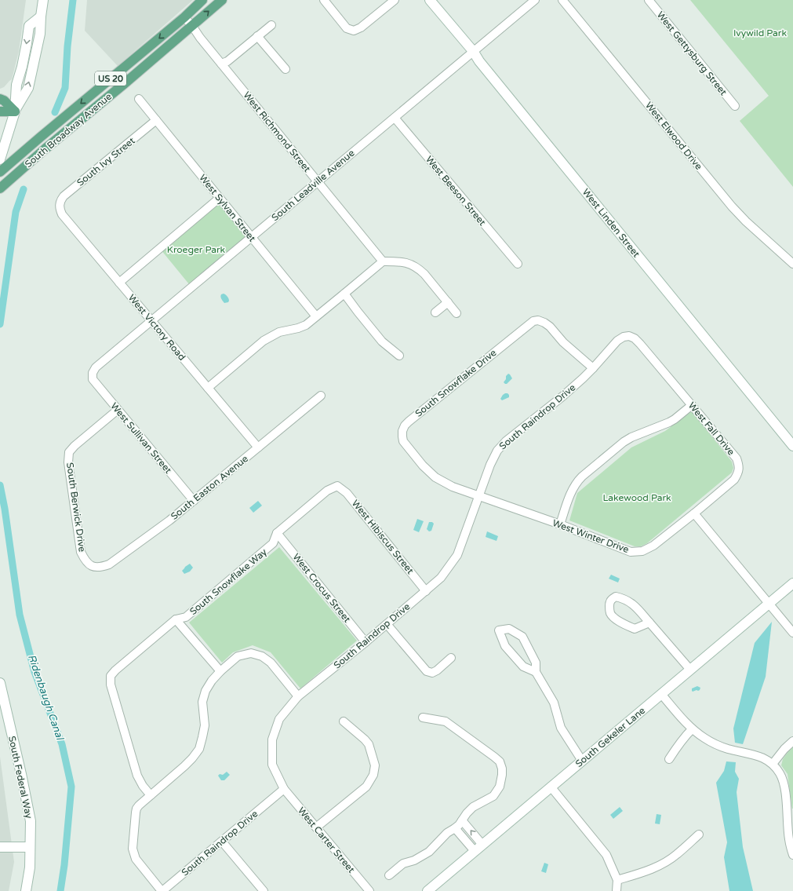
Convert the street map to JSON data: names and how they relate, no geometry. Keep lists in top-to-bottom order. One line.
{"streets":{"main road":["US 20","South Broadway Avenue"],"street":["West Gettysburg Street","West Richmond Street","West Elwood Drive","South Ivy Street","South Leadville Avenue","West Beeson Street","West Sylvan Street","West Linden Street","West Victory Road","South Snowflake Drive","South Raindrop Drive","West Fall Drive","West Sullivan Street","South Easton Avenue","South Berwick Drive","West Winter Drive","West Hibiscus Street","South Snowflake Way","West Crocus Street","South Gekeler Lane","South Federal Way","West Carter Street"]},"crossings":[["South Broadway Avenue","West Richmond Street"],["West Richmond Street","South Leadville Avenue"],["South Ivy Street","West Sylvan Street"],["South Ivy Street","West Victory Road"],["South Leadville Avenue","West Beeson Street"],["South Leadville Avenue","West Sylvan Street"],["South Leadville Avenue","West Linden Street"],["South Leadville Avenue","West Victory Road"],["South Leadville Avenue","West Sullivan Street"],["West Victory Road","South Easton Avenue"],["South Snowflake Drive","South Raindrop Drive"],["South Snowflake Drive","West Fall Drive"],["South Snowflake Drive","West Winter Drive"],["South Raindrop Drive","West Fall Drive"],["South Raindrop Drive","West Winter Drive"],["South Raindrop Drive","West Hibiscus Street"],["South Raindrop Drive","West Crocus Street"],["South Raindrop Drive","West Carter Street"],["West Fall Drive","West Winter Drive"],["West Sullivan Street","South Easton Avenue"],["West Sullivan Street","South Berwick Drive"],["South Easton Avenue","South Berwick Drive"],["West Hibiscus Street","South Snowflake Way"],["South Snowflake Way","West Crocus Street"]],"water":["Ridenbaugh Canal"],"parks":["Ivywild Park","Kroeger Park","Lakewood Park"]}
